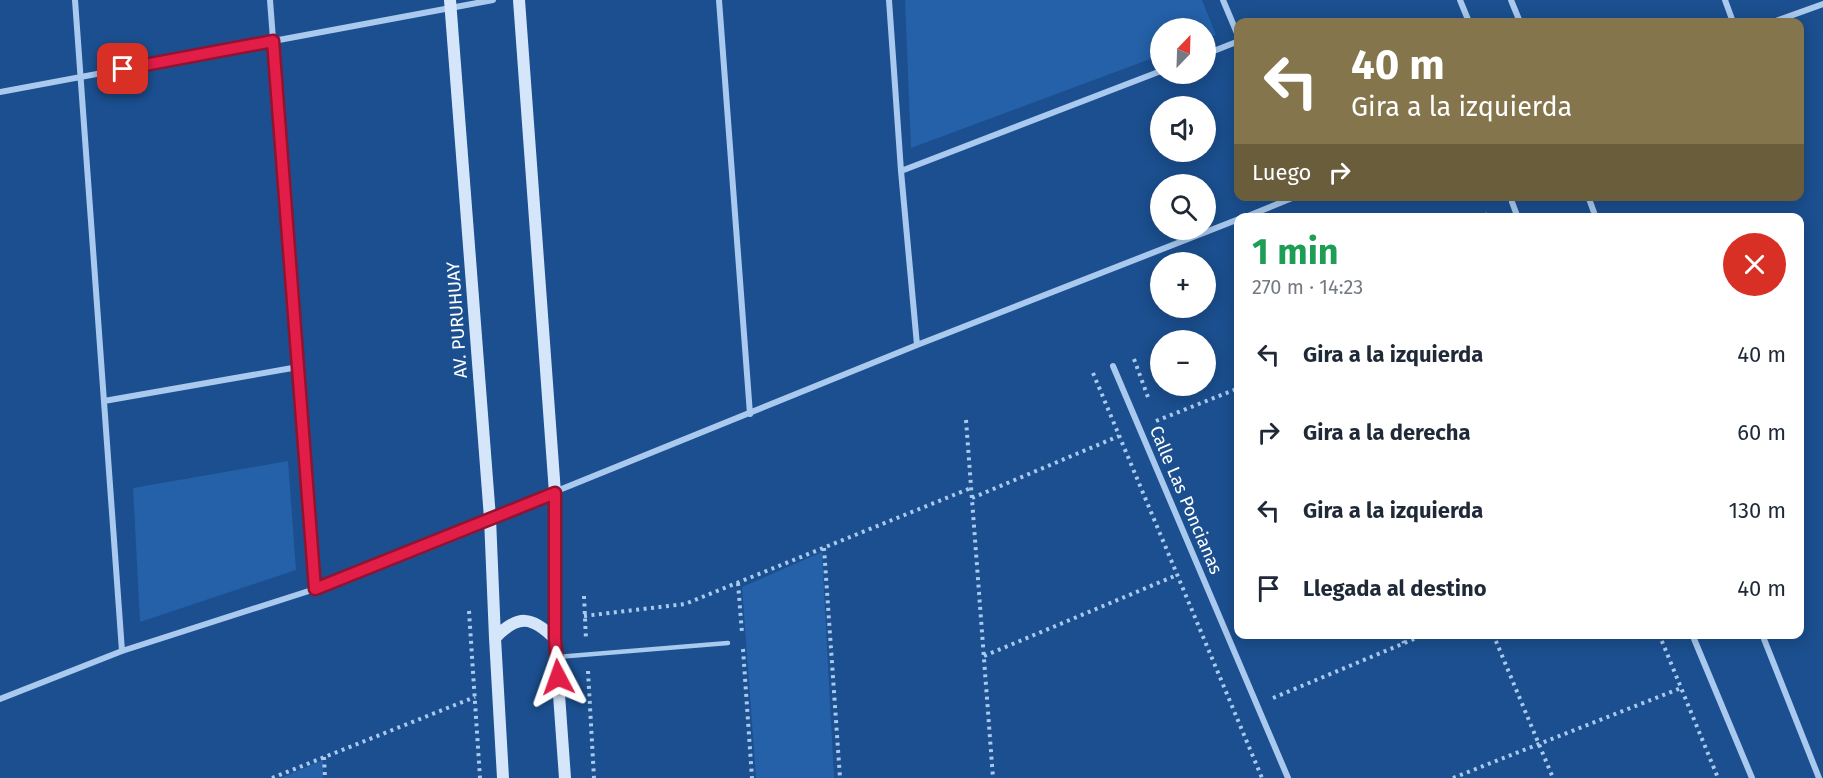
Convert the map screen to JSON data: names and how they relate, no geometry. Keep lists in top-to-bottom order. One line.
{"streets":{"main road":["AV. PURUHUAY"],"street":["Calle Las Poncianas"]},"north":"top right","page":{"map_buttons":["+","−"],"turn":["40 m","Gira a la izquierda"],"then":"Luego","heading":["1 min","270 m · 14:23"],"list":[{"name":"Gira a la izquierda","value":"40 m"},{"name":"Gira a la derecha","value":"60 m"},{"name":"Gira a la izquierda","value":"130 m"},{"name":"Llegada al destino","value":"40 m"}]}}
